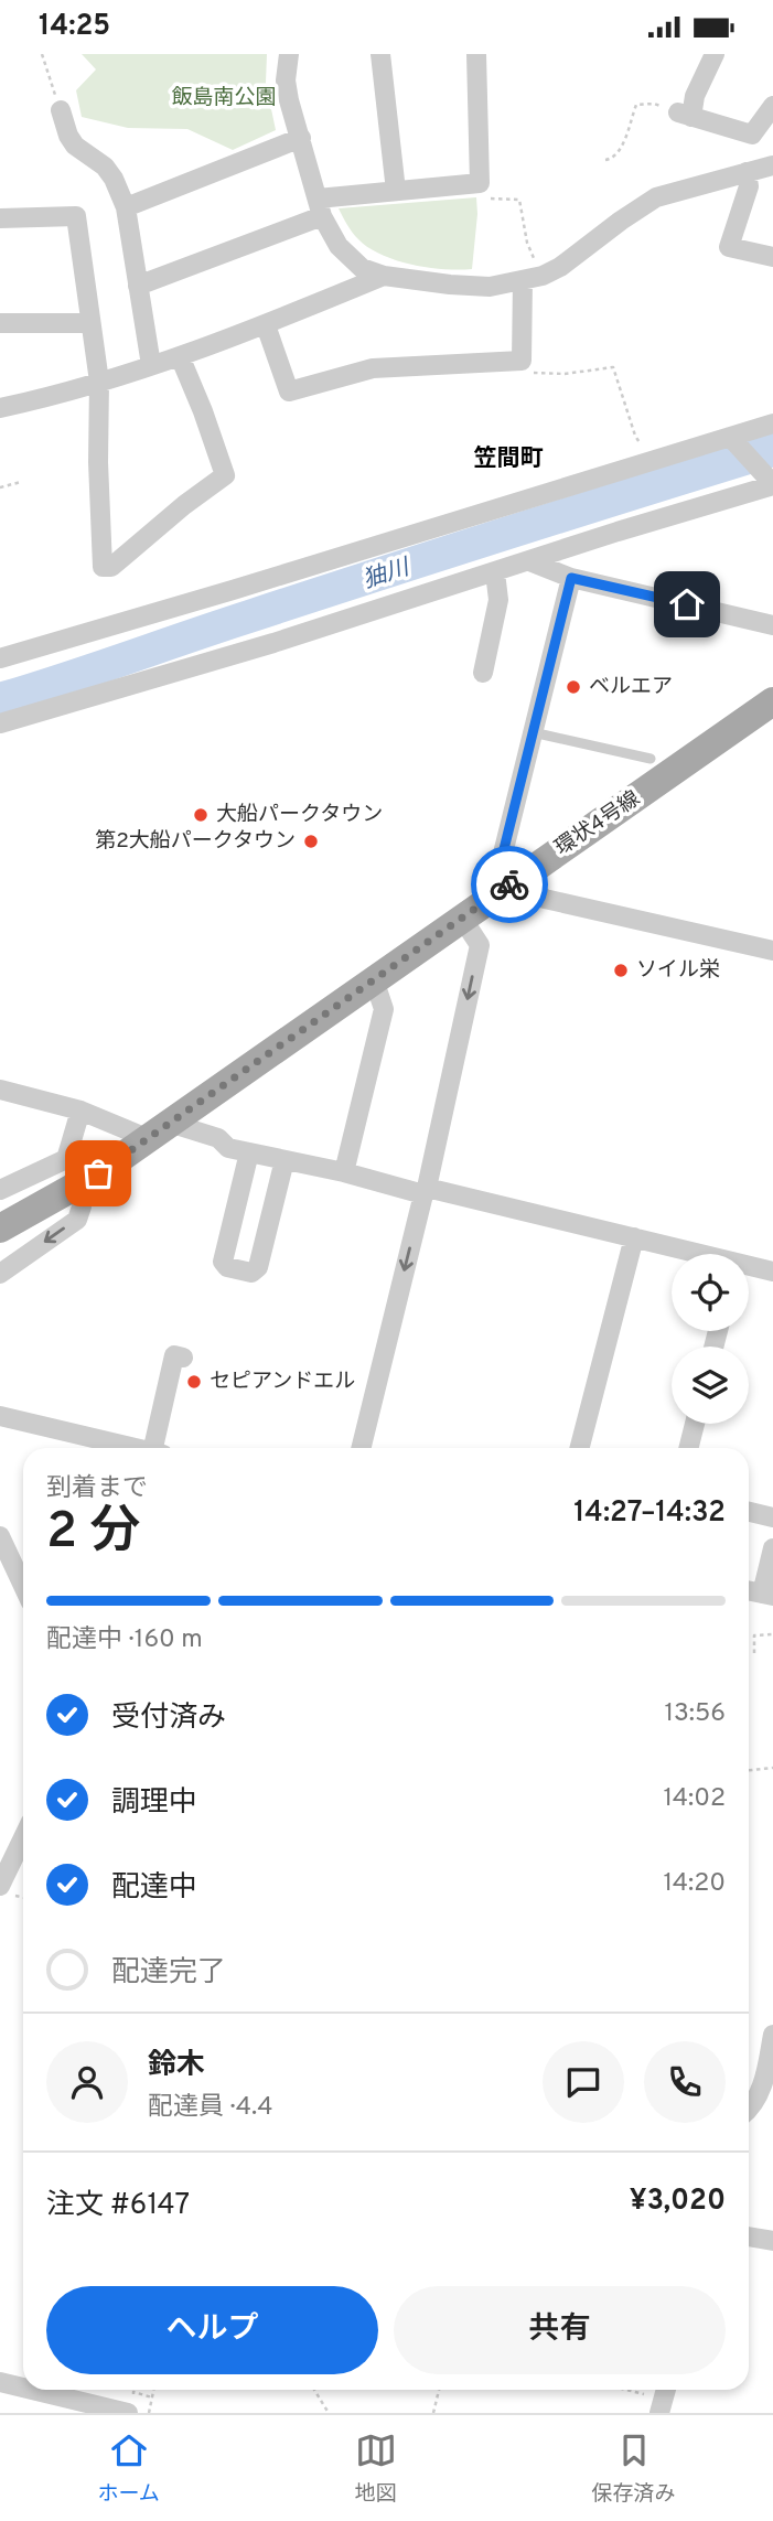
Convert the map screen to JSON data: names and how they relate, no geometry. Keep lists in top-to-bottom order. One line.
{"streets":{"main road":["環状4号線"]},"districts":["笠間町"],"water":["㹨川"],"parks":["飯島南公園"],"places":["ベルエア","大船パークタウン","第2大船パークタウン","ソイル栄","セピアンドエル"],"page":{"status":"14:25","heading":["2 分","到着まで","14:27–14:32"],"panel":["鈴木","配達員 · 4.4","注文 #6147","¥3,020"],"bar":"配達中 · 160 m","list":[["受付済み","13:56"],["調理中","14:02"],["配達中","14:20"],"配達完了"],"buttons":["ヘルプ","共有"],"tabs":["ホーム","地図","保存済み"]}}
